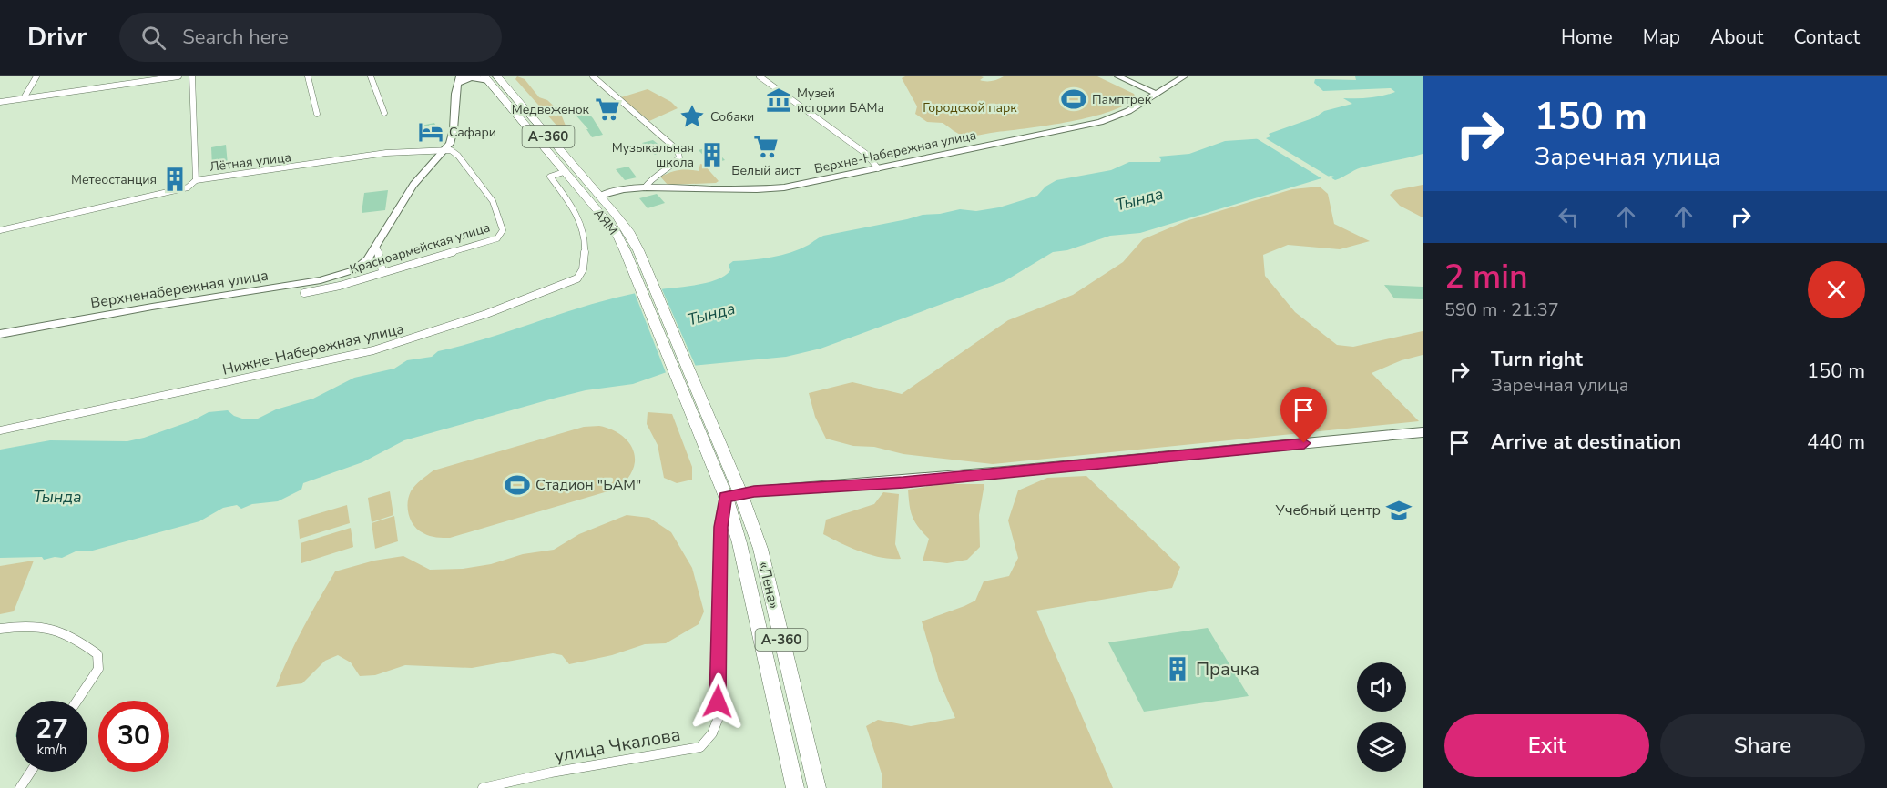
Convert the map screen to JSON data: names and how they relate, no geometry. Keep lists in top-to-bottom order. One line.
{"streets":{"highway":["А-360","АЯМ","«Лена»"],"street":["Верхне-Набережная улица","Лётная улица","Красноармейская улица","Верхненабережная улица","Нижне-Набережная улица","улица Чкалова"]},"crossings":[["Верхне-Набережная улица","АЯМ"],["Лётная улица","Красноармейская улица"],["АЯМ","Нижне-Набережная улица"],["АЯМ","«Лена»"],["Красноармейская улица","Верхненабережная улица"],["«Лена»","улица Чкалова"]],"water":["Тында"],"parks":["Городской парк"],"places":{"sports":["Памптрек","Стадион \"БАМ\""],"museum":["Музей истории БАМа"],"supermarket":["Медвеженок","Белый аист"],"place":["Собаки"],"hotel":["Сафари"],"building":["Музыкальная школа","Метеостанция","Прачка"],"school or university":["Учебный центр"]},"page":{"header":"Drivr","search":"Search here","nav":["Home","Map","About","Contact"],"turn":["150 m","Заречная улица"],"heading":["2 min","590 m · 21:37"],"list":[{"name":"Turn right","note":"Заречная улица","value":"150 m"},{"name":"Arrive at destination","value":"440 m"}],"speed":"27 km/h","limit":"30","buttons":["Exit","Share"]}}
